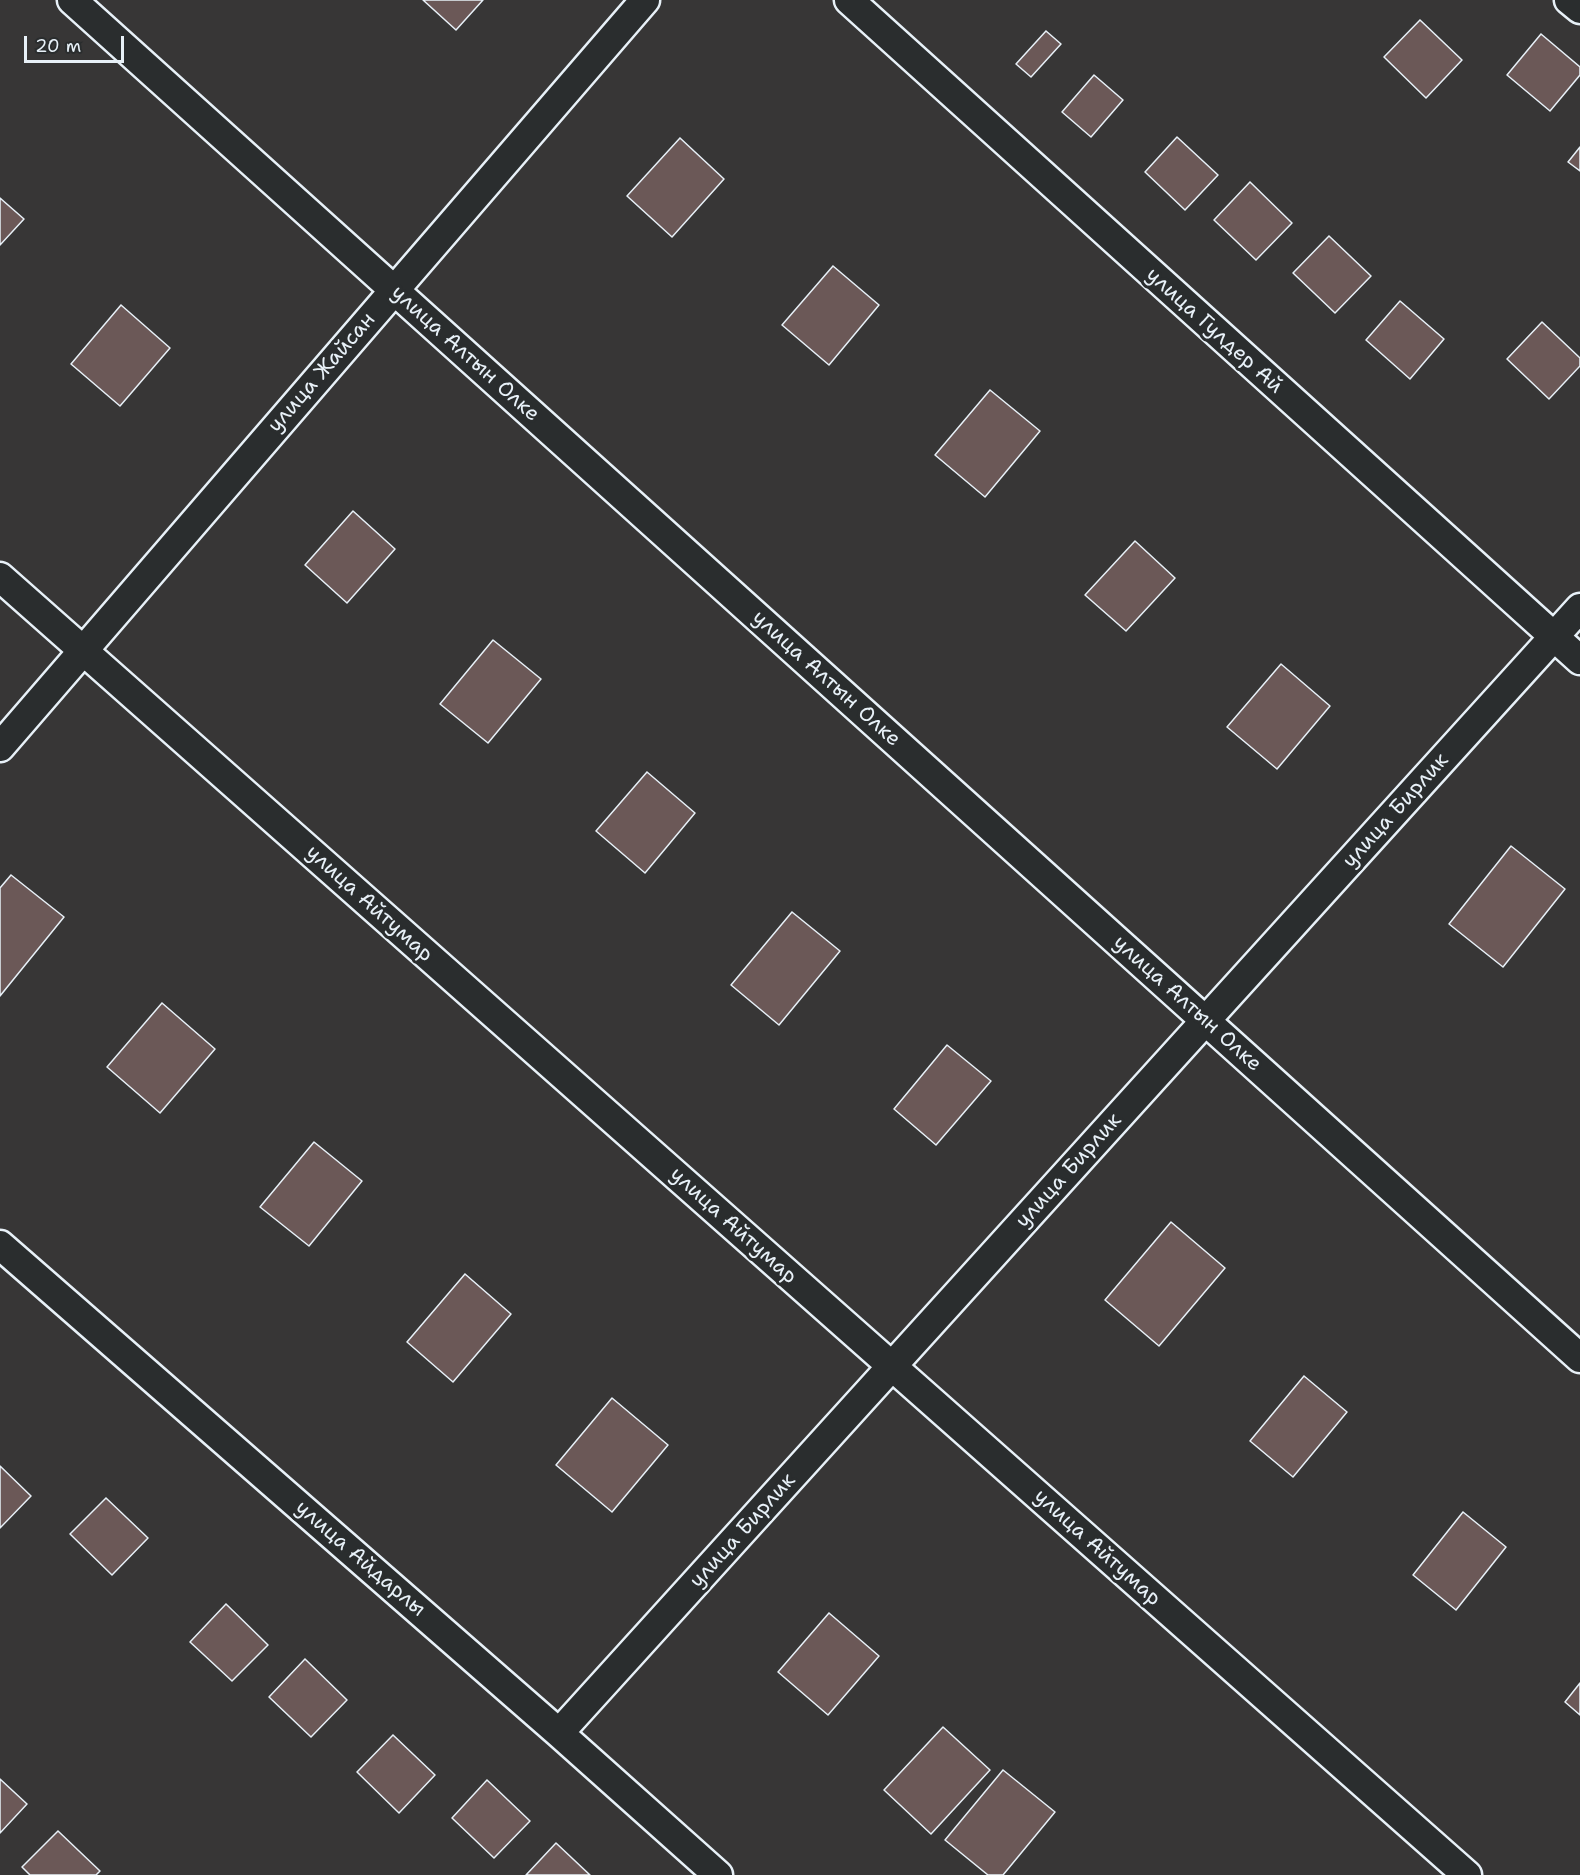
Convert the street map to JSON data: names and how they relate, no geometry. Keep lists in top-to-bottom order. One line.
{"streets":{"street":["улица Гулдер Ай","улица Алтын Олке","улица Жайсан","улица Бирлик","улица Айтумар","улица Айдарлы"]},"crossings":[["улица Гулдер Ай","улица Бирлик"],["улица Алтын Олке","улица Жайсан"],["улица Алтын Олке","улица Бирлик"],["улица Жайсан","улица Айтумар"],["улица Бирлик","улица Айтумар"],["улица Бирлик","улица Айдарлы"]],"scale_bar":"20 m"}
